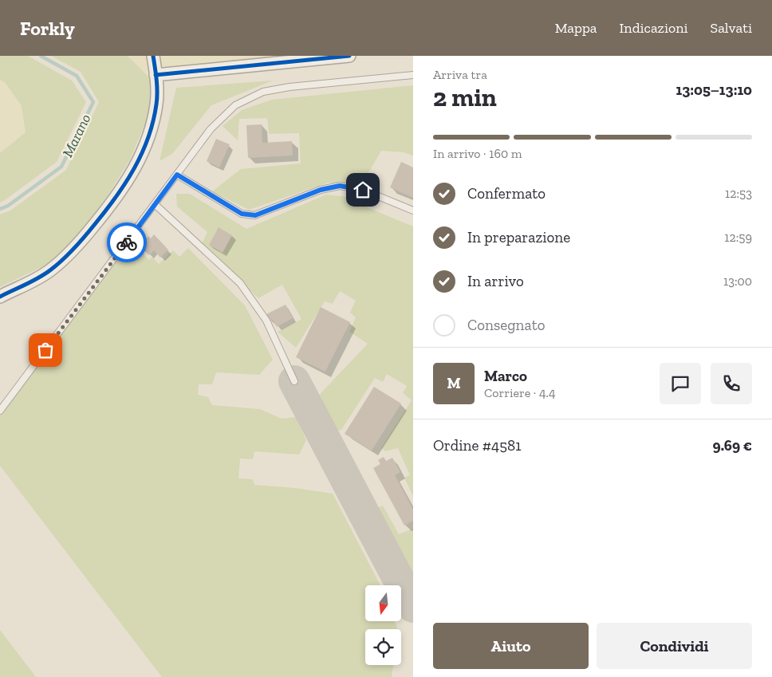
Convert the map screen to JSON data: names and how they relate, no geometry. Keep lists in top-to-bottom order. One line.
{"water":["Marano"],"north":"bottom","page":{"header":"Forkly","nav":["Mappa","Indicazioni","Salvati"],"heading":["2 min","Arriva tra","13:05–13:10"],"panel":["Marco","Corriere · 4.4","Ordine #4581","9.69 €"],"bar":"In arrivo · 160 m","list":[["Confermato","12:53"],["In preparazione","12:59"],["In arrivo","13:00"],"Consegnato"],"round":"M","buttons":["Aiuto","Condividi"]}}
